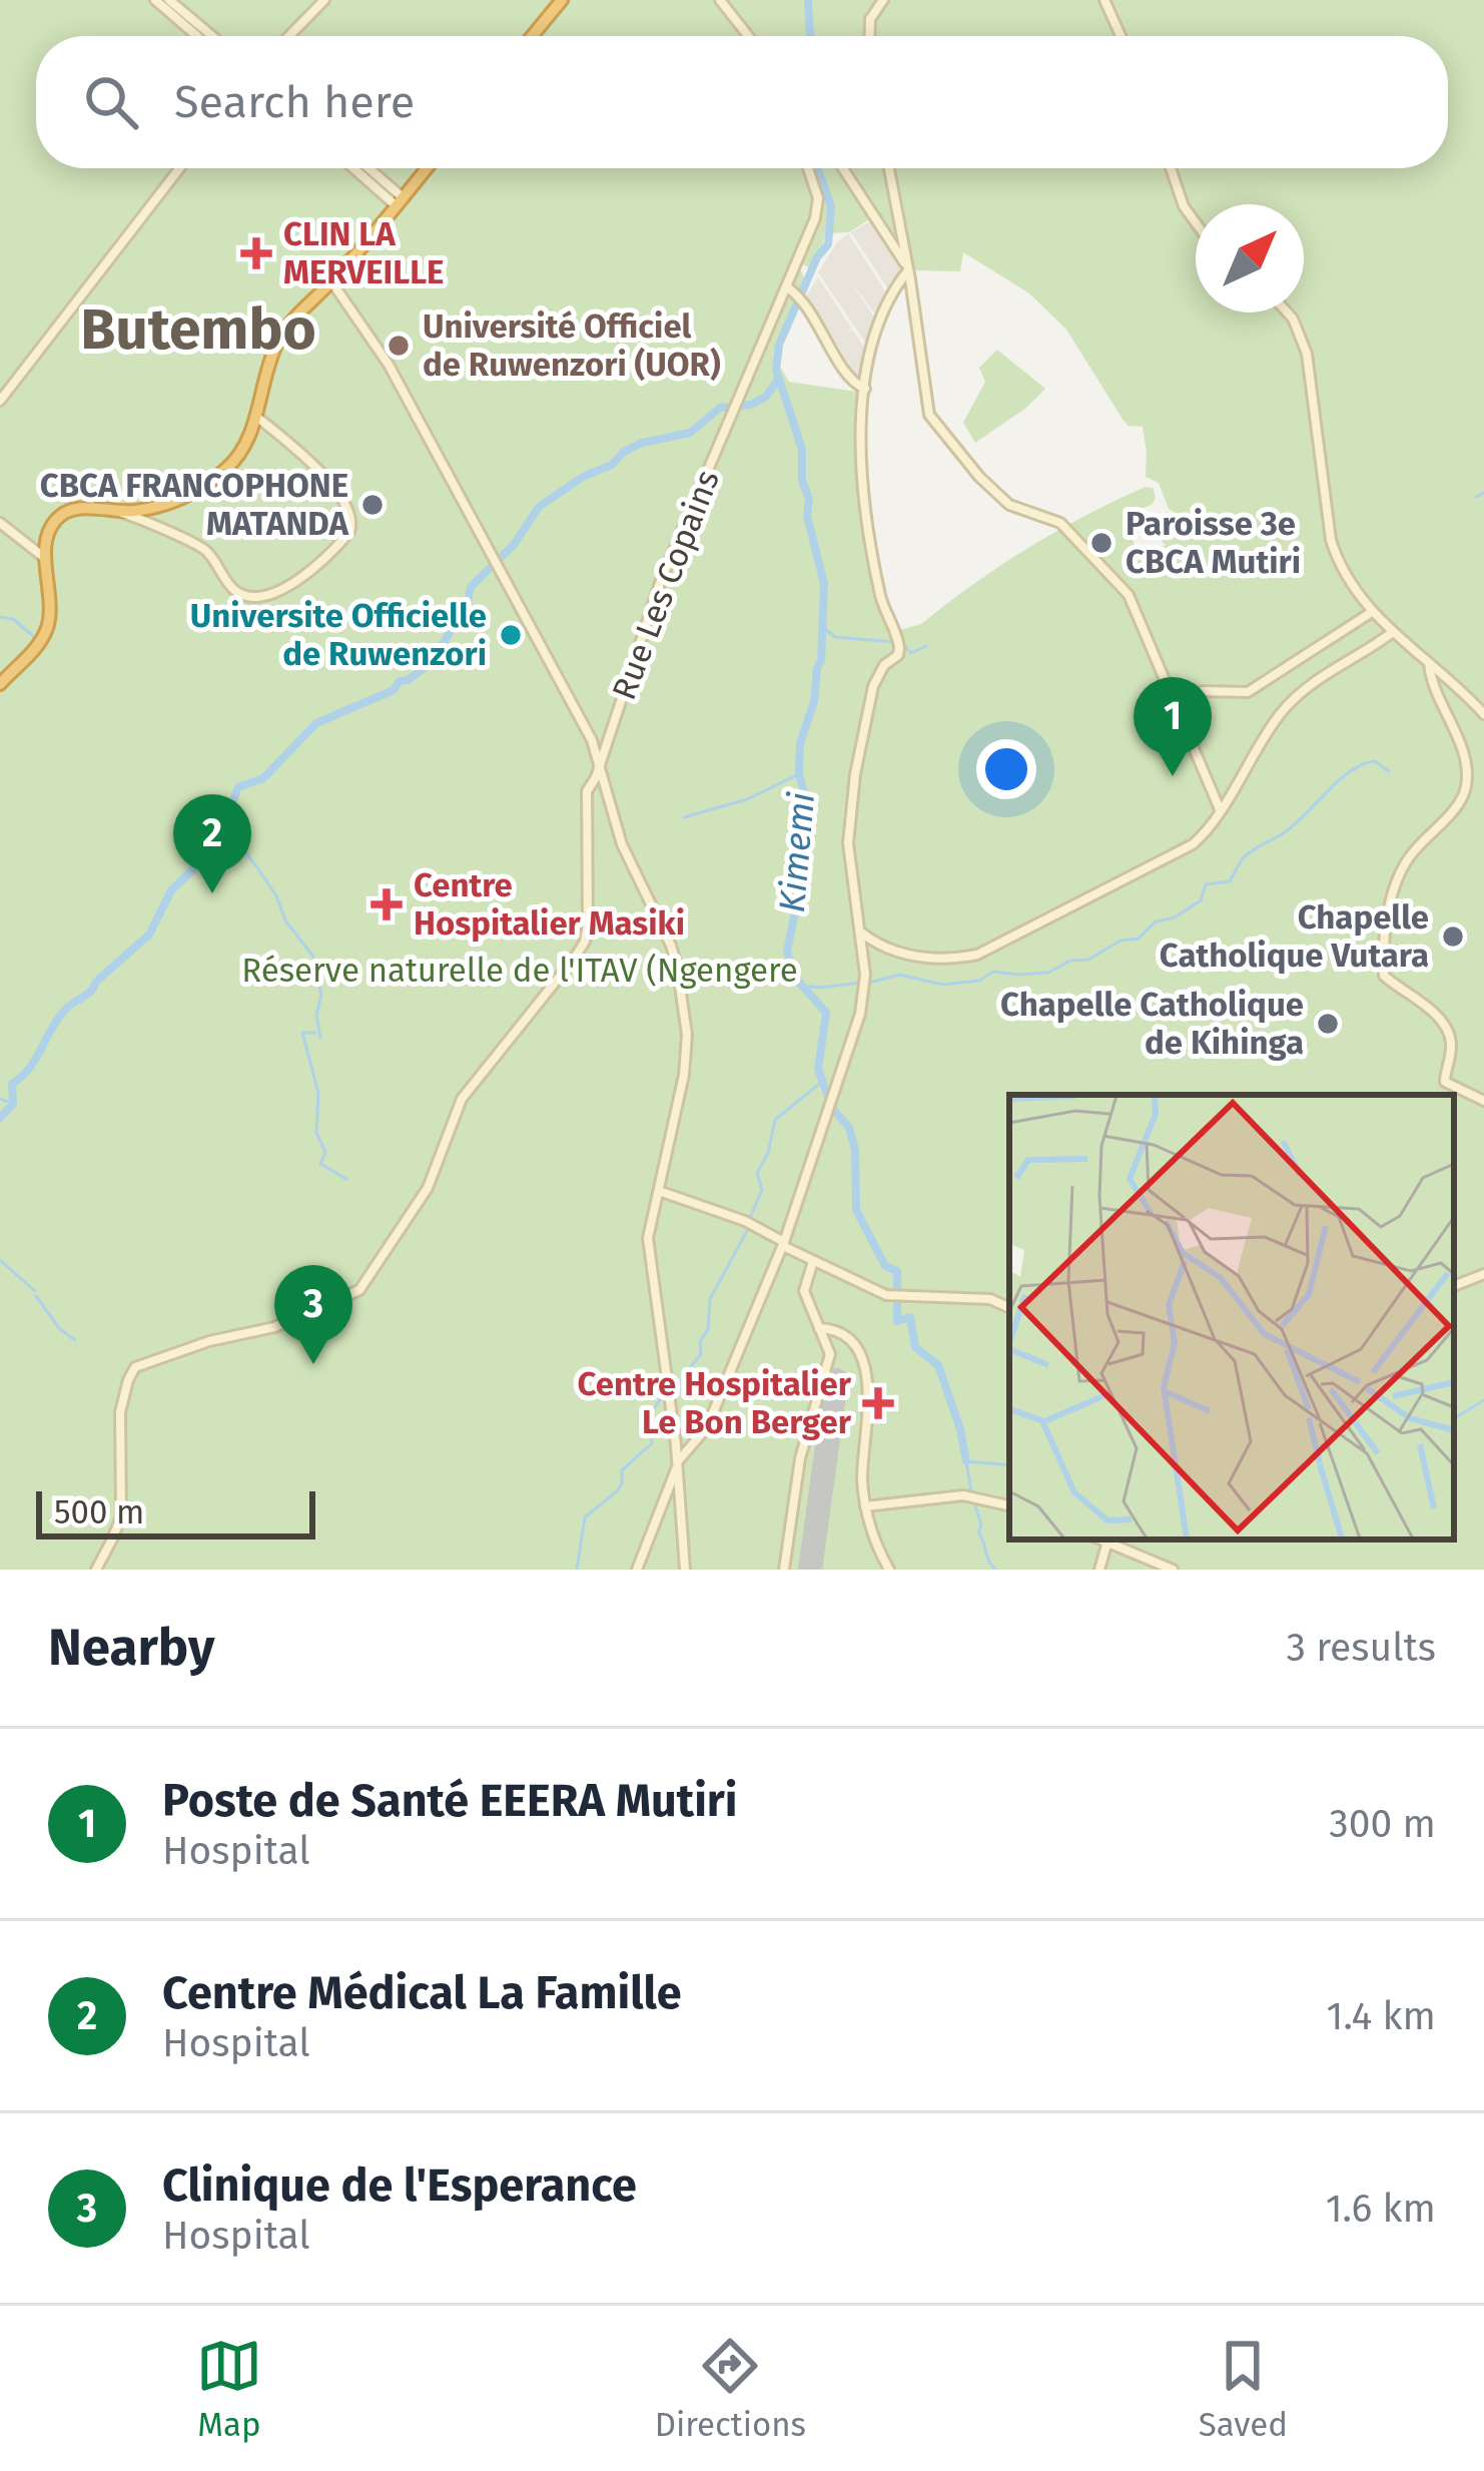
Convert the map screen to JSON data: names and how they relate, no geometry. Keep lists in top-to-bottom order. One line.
{"streets":{"street":["Rue Les Copains"]},"districts":["Butembo"],"water":["Kimemi"],"parks":["Réserve naturelle de l'ITAV (Ngengere"],"places":{"health":["CLIN LA MERVEILLE","Centre Hospitalier Masiki","Centre Hospitalier Le Bon Berger"],"other":["Université Officiel de Ruwenzori (UOR)","CBCA FRANCOPHONE MATANDA","Paroisse 3e CBCA Mutiri","Universite Officielle de Ruwenzori","Chapelle Catholique Vutara","Chapelle Catholique de Kihinga"]},"scale_bar":"500 m","north":"top right","page":{"search":"Search here","pins":["1","2","3"],"scale":"500 m","heading":["Nearby","3 results"],"list":[{"mark":"1","name":"Poste de Santé EEERA Mutiri","note":"Hospital","value":"300 m"},{"mark":"2","name":"Centre Médical La Famille","note":"Hospital","value":"1.4 km"},{"mark":"3","name":"Clinique de l'Esperance","note":"Hospital","value":"1.6 km"}],"nav":["Map","Directions","Saved"]}}
